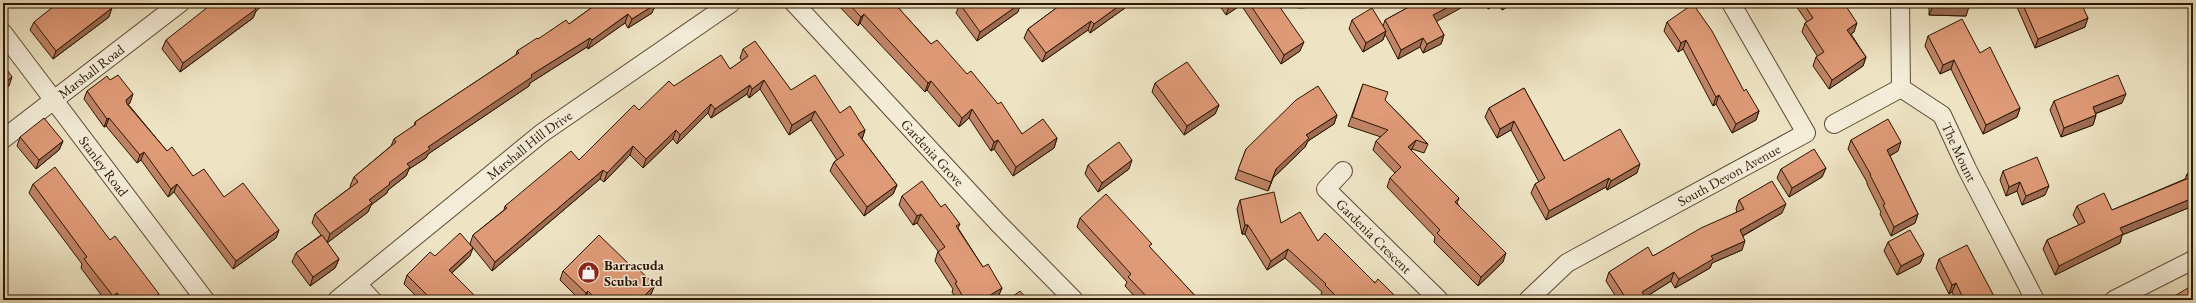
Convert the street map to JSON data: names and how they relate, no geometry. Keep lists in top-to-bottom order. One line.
{"streets":{"street":["Marshall Road","Marshall Hill Drive","The Mount","Gardenia Grove","Stanley Road","South Devon Avenue","Gardenia Crescent"]},"crossings":[["Marshall Road","Stanley Road"]],"places":{"shop":["Barracuda Scuba Ltd"]}}
